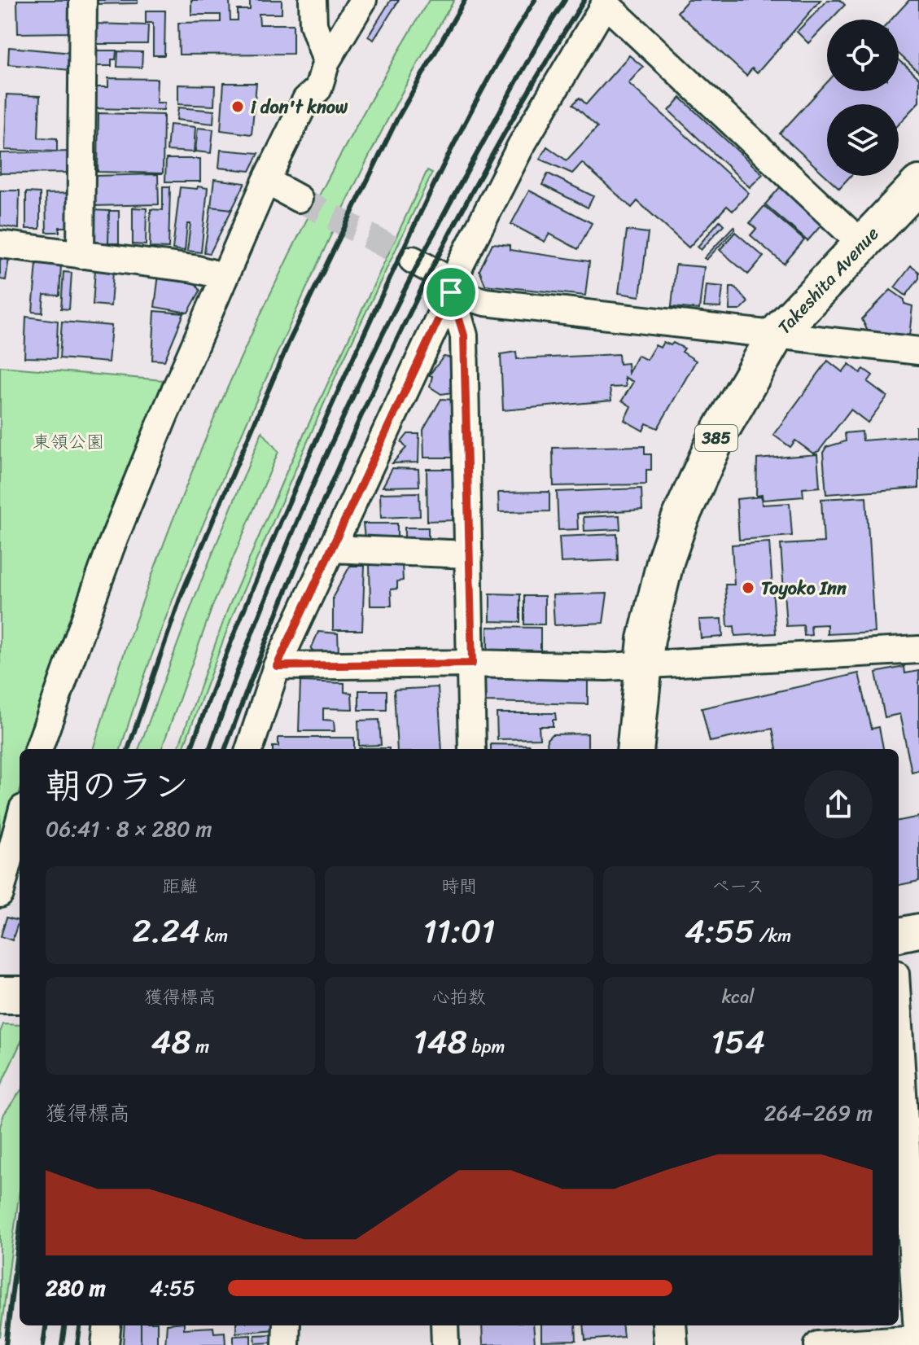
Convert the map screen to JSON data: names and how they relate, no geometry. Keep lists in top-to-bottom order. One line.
{"streets":{"highway":["Takeshita Avenue","385"]},"parks":["東領公園"],"places":["i don't know","Toyoko Inn"],"page":{"heading":["朝のラン","06:41 · 8 × 280 m"],"stats":[["距離","2.24 km"],["時間","11:01"],["ペース","4:55 /km"],["獲得標高","48 m"],["心拍数","148 bpm"],["kcal","154"]],"chart":["獲得標高","264–269 m"],"list":[{"name":"280 m","note":"4:55"}]}}
